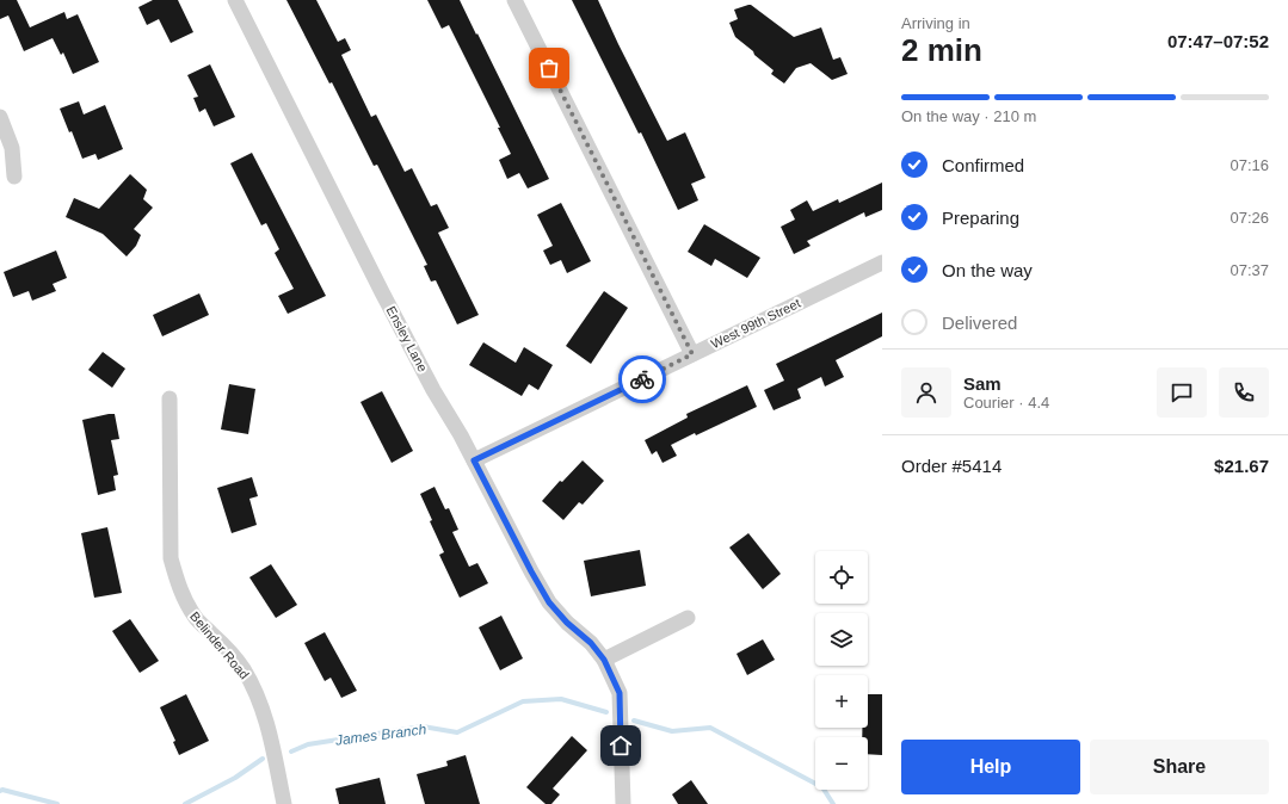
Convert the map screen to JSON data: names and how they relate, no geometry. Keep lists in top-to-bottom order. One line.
{"streets":{"street":["West 99th Street","Ensley Lane","Belinder Road"]},"crossings":[["West 99th Street","Ensley Lane"]],"water":["James Branch"],"page":{"heading":["2 min","Arriving in","07:47–07:52"],"panel":["Sam","Courier · 4.4","Order #5414","$21.67"],"bar":"On the way · 210 m","list":[["Confirmed","07:16"],["Preparing","07:26"],["On the way","07:37"],"Delivered"],"map_buttons":["+","−"],"buttons":["Help","Share"]}}
